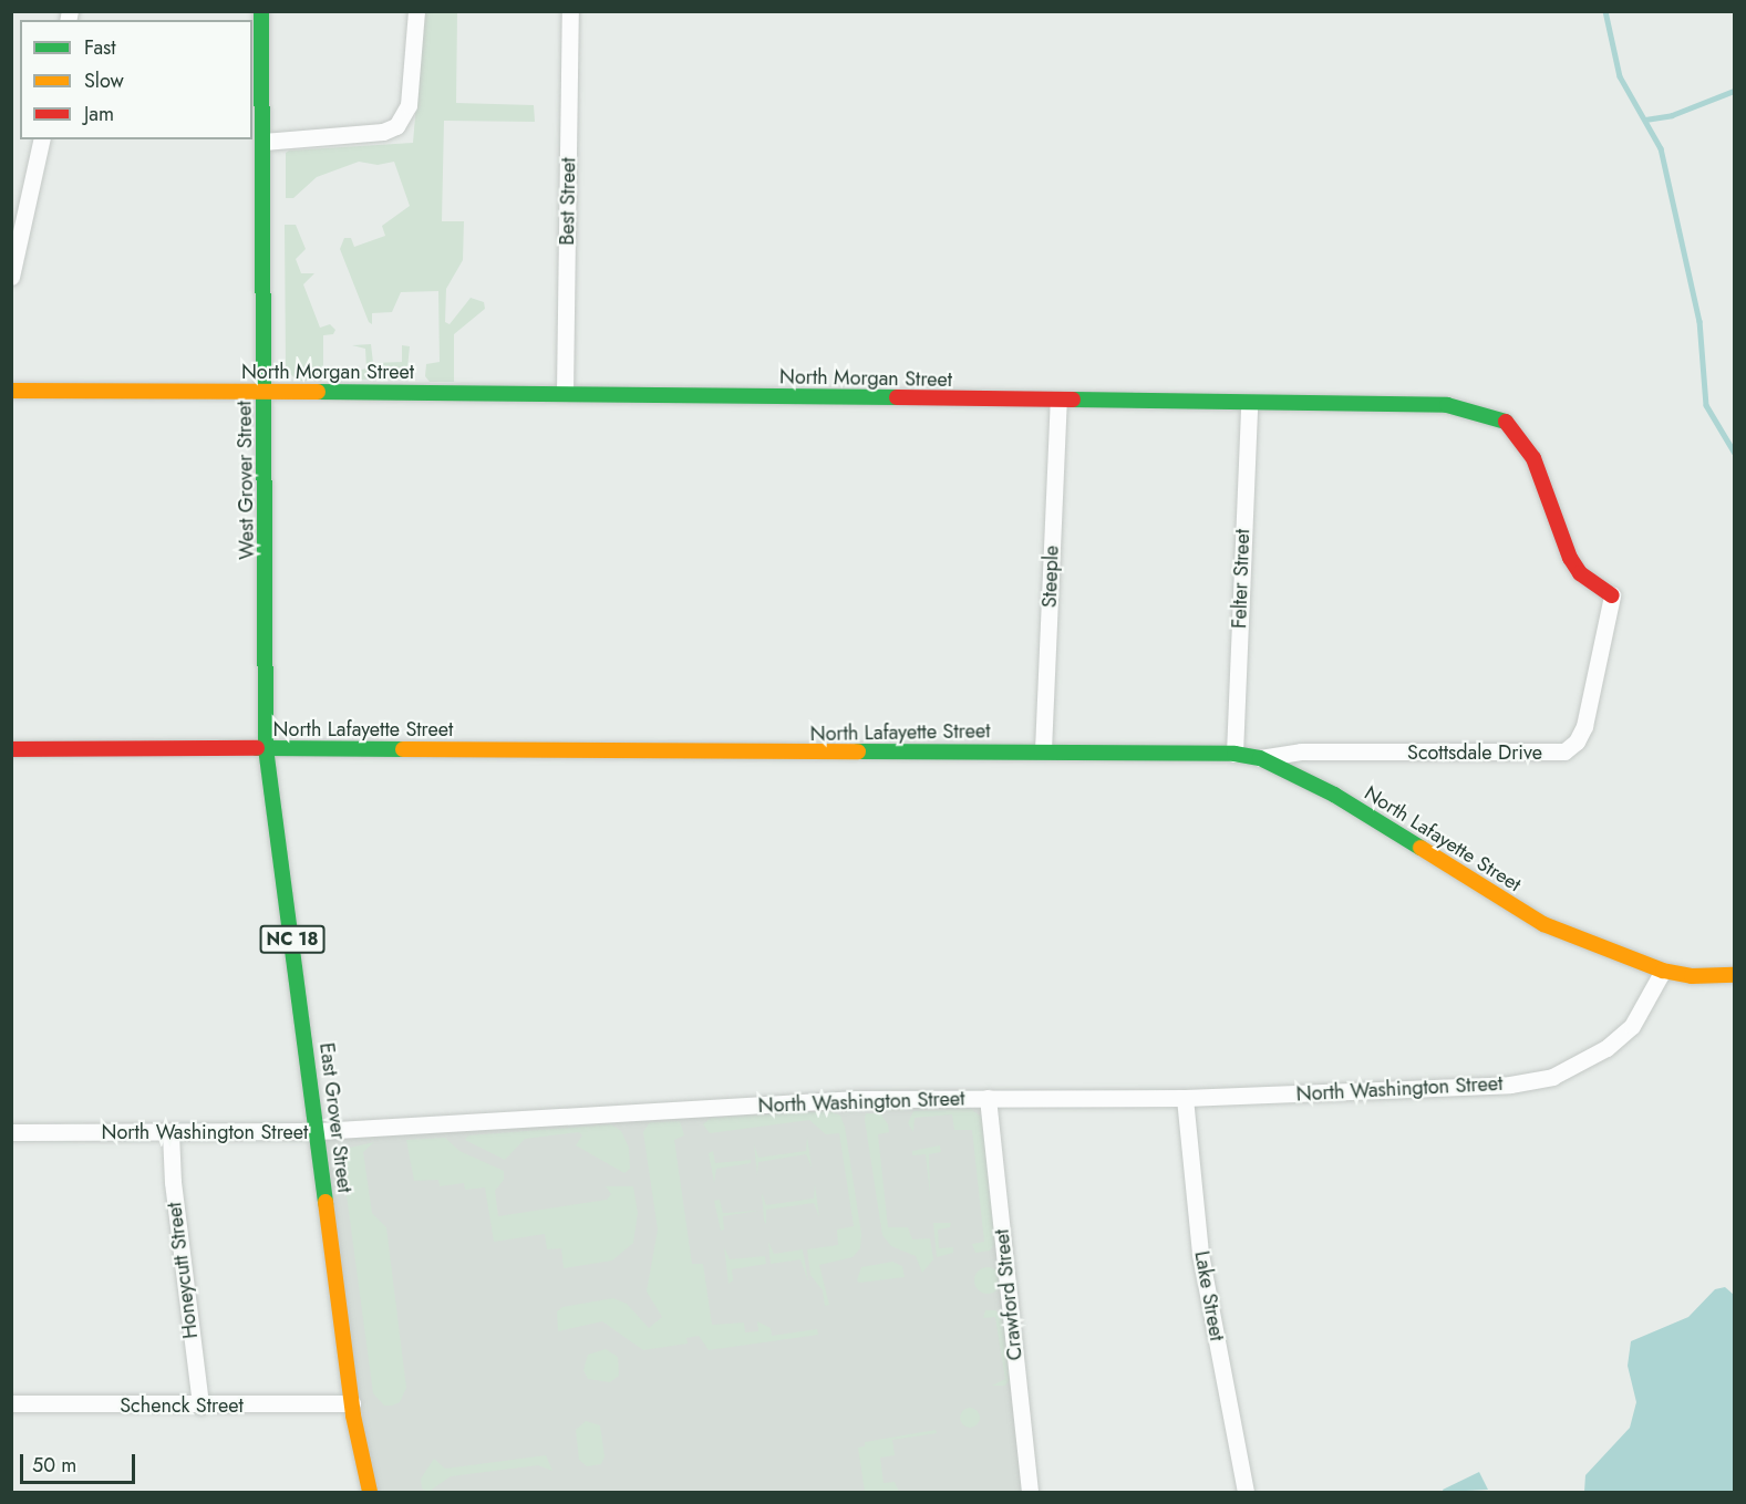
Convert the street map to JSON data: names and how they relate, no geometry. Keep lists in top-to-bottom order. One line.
{"streets":{"street":["Best Street","North Morgan Street","West Grover Street","Steeple","Felter Street","North Lafayette Street","Scottsdale Drive","NC 18","North Washington Street","East Grover Street","Honeycutt Street","Crawford Street","Lake Street","Schenck Street"]},"crossings":[["Best Street","North Morgan Street"],["North Morgan Street","West Grover Street"],["North Morgan Street","Steeple"],["North Morgan Street","Felter Street"],["North Morgan Street","Scottsdale Drive"],["West Grover Street","North Lafayette Street"],["West Grover Street","East Grover Street"],["Steeple","North Lafayette Street"],["Felter Street","North Lafayette Street"],["North Lafayette Street","Scottsdale Drive"],["North Lafayette Street","North Washington Street"],["North Lafayette Street","East Grover Street"],["North Washington Street","East Grover Street"],["North Washington Street","Honeycutt Street"],["North Washington Street","Crawford Street"],["North Washington Street","Lake Street"],["East Grover Street","Schenck Street"],["Honeycutt Street","Schenck Street"]],"legend":["Fast","Slow","Jam"],"scale_bar":"50 m"}
